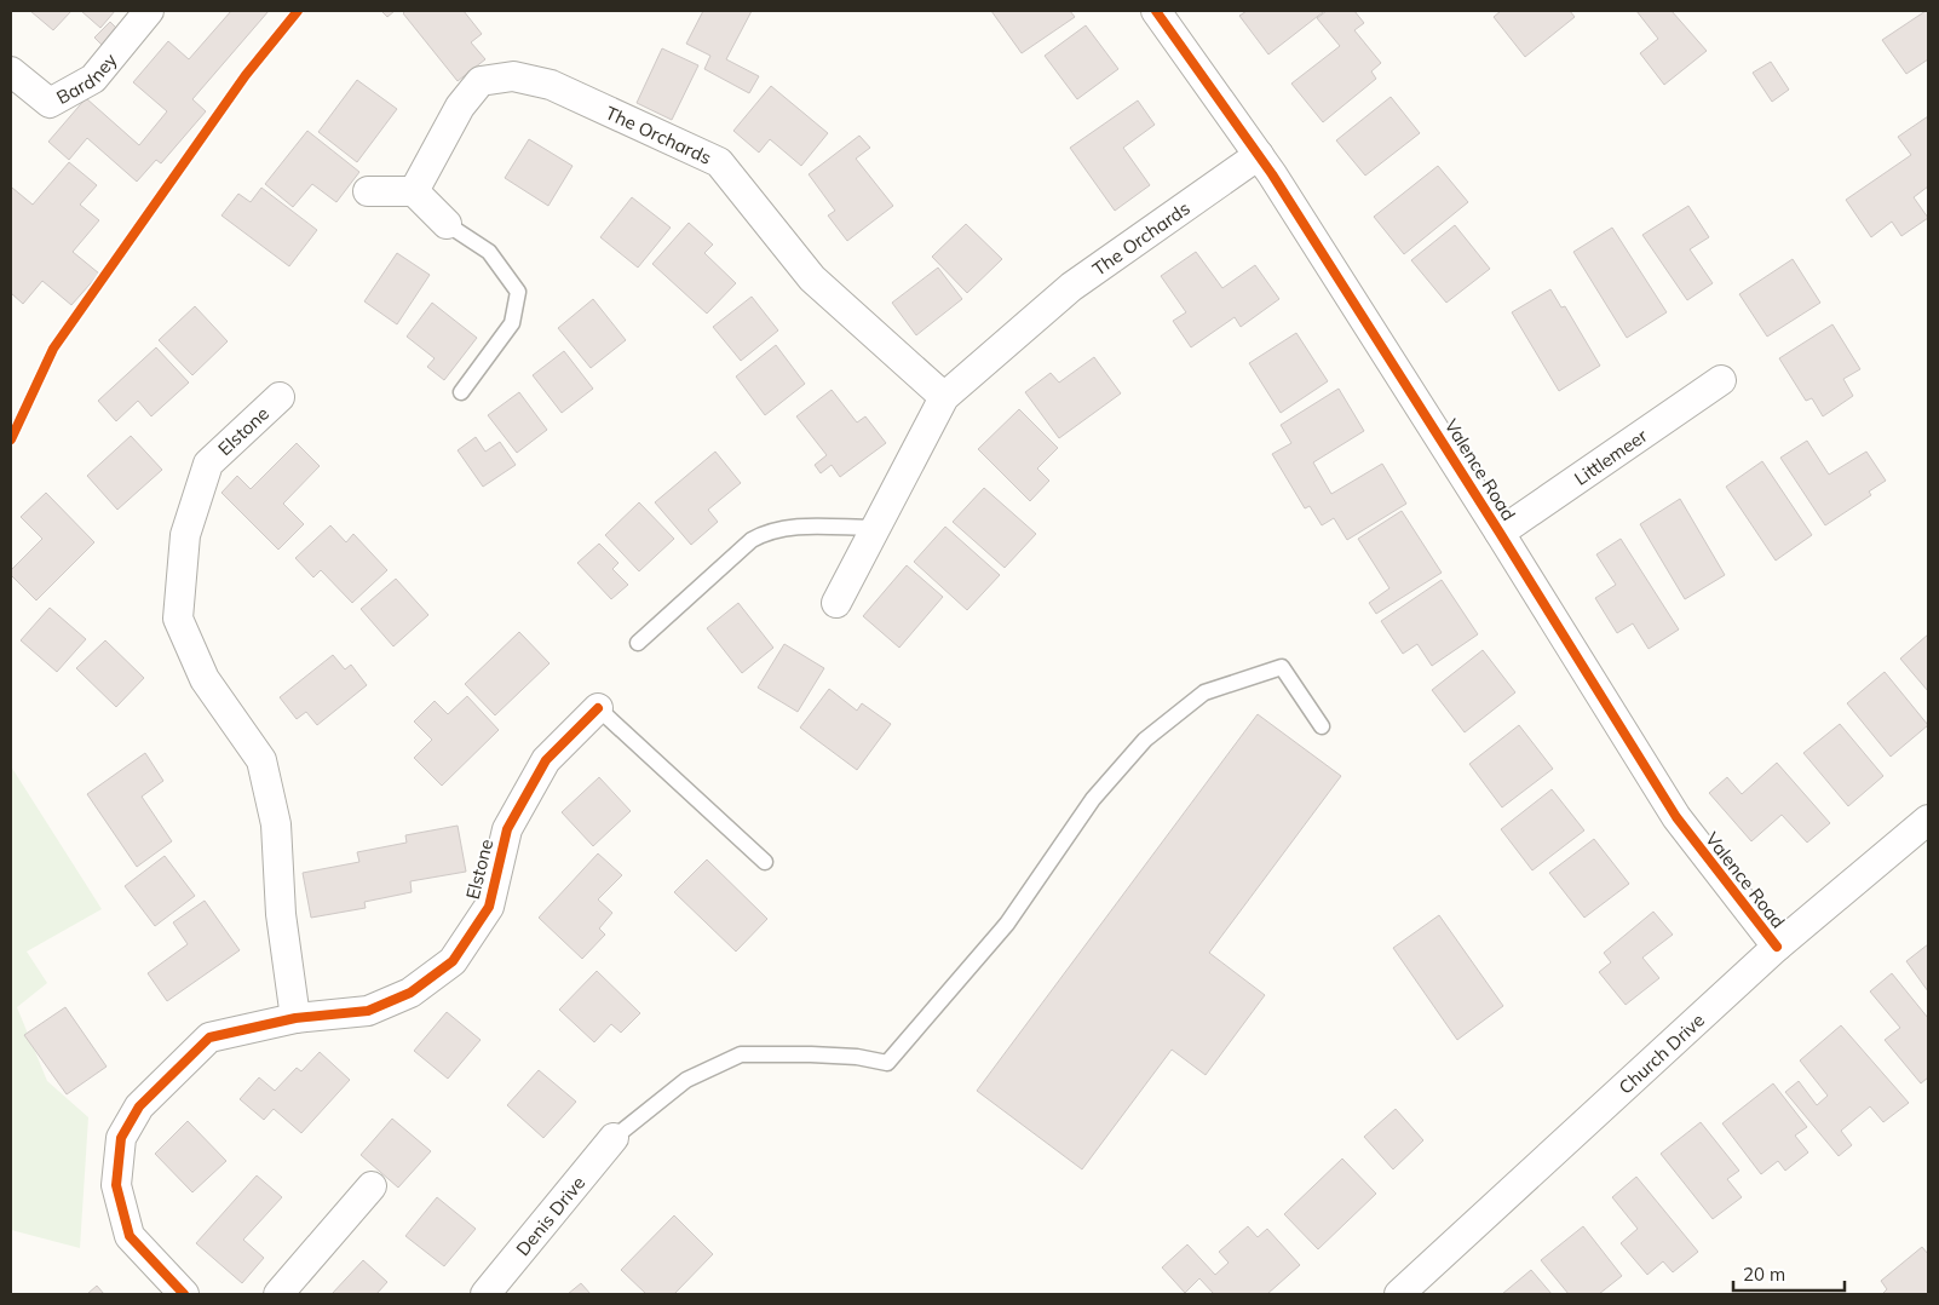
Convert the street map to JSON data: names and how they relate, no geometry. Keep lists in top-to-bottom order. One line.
{"streets":{"street":["Bardney","The Orchards","Elstone","Littlemeer","Valence Road","Church Drive","Denis Drive"]},"crossings":[["The Orchards","Valence Road"],["Littlemeer","Valence Road"],["Valence Road","Church Drive"]],"scale_bar":"20 m"}
